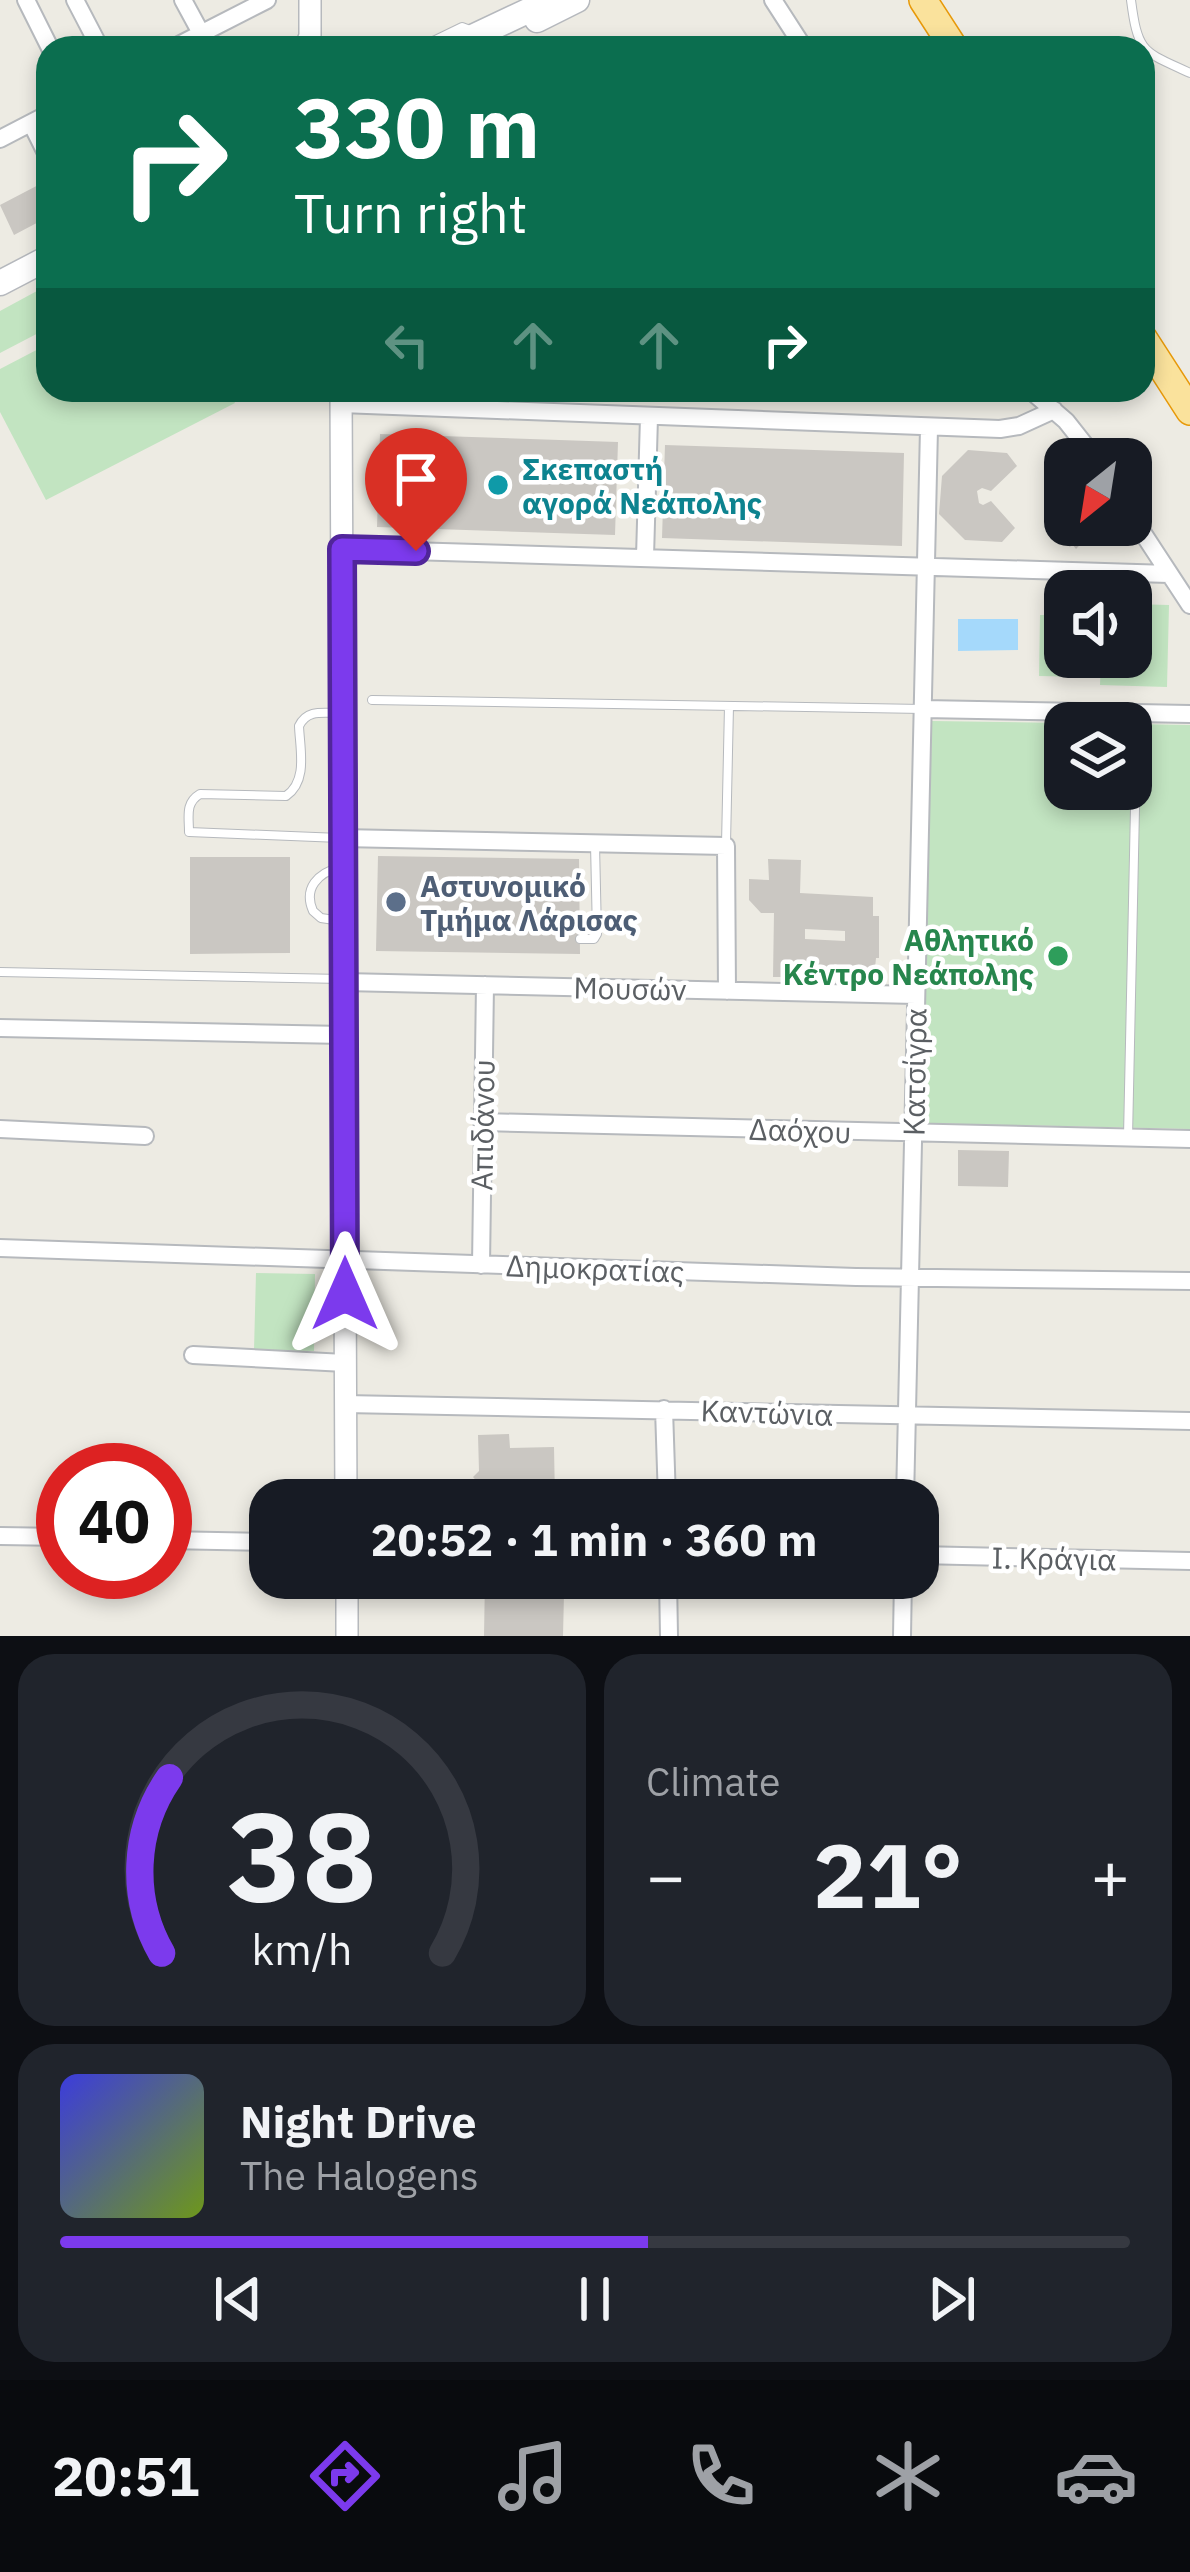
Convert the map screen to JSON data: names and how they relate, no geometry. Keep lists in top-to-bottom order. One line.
{"streets":{"street":["Μουσών","Κατσίγρα","Απιδάνου","Δαόχου","Δημοκρατίας","Καντώνια","Ι. Κράγια"]},"crossings":[["Μουσών","Κατσίγρα"],["Μουσών","Απιδάνου"],["Κατσίγρα","Δαόχου"],["Κατσίγρα","Δημοκρατίας"],["Κατσίγρα","Καντώνια"],["Απιδάνου","Δαόχου"],["Απιδάνου","Δημοκρατίας"]],"places":["Σκεπαστή αγορά Νεάπολης","Αστυνομικό Τμήμα Λάρισας","Αθλητικό Κέντρο Νεάπολης"],"north":"bottom left","page":{"turn":["330 m","Turn right"],"limit":"40","trip":"20:52 · 1 min · 360 m","tile":"Climate","heat":["−","21°","+"],"song":["Night Drive","The Halogens"],"tabs":"20:51","gauge":["38","km/h"]}}
